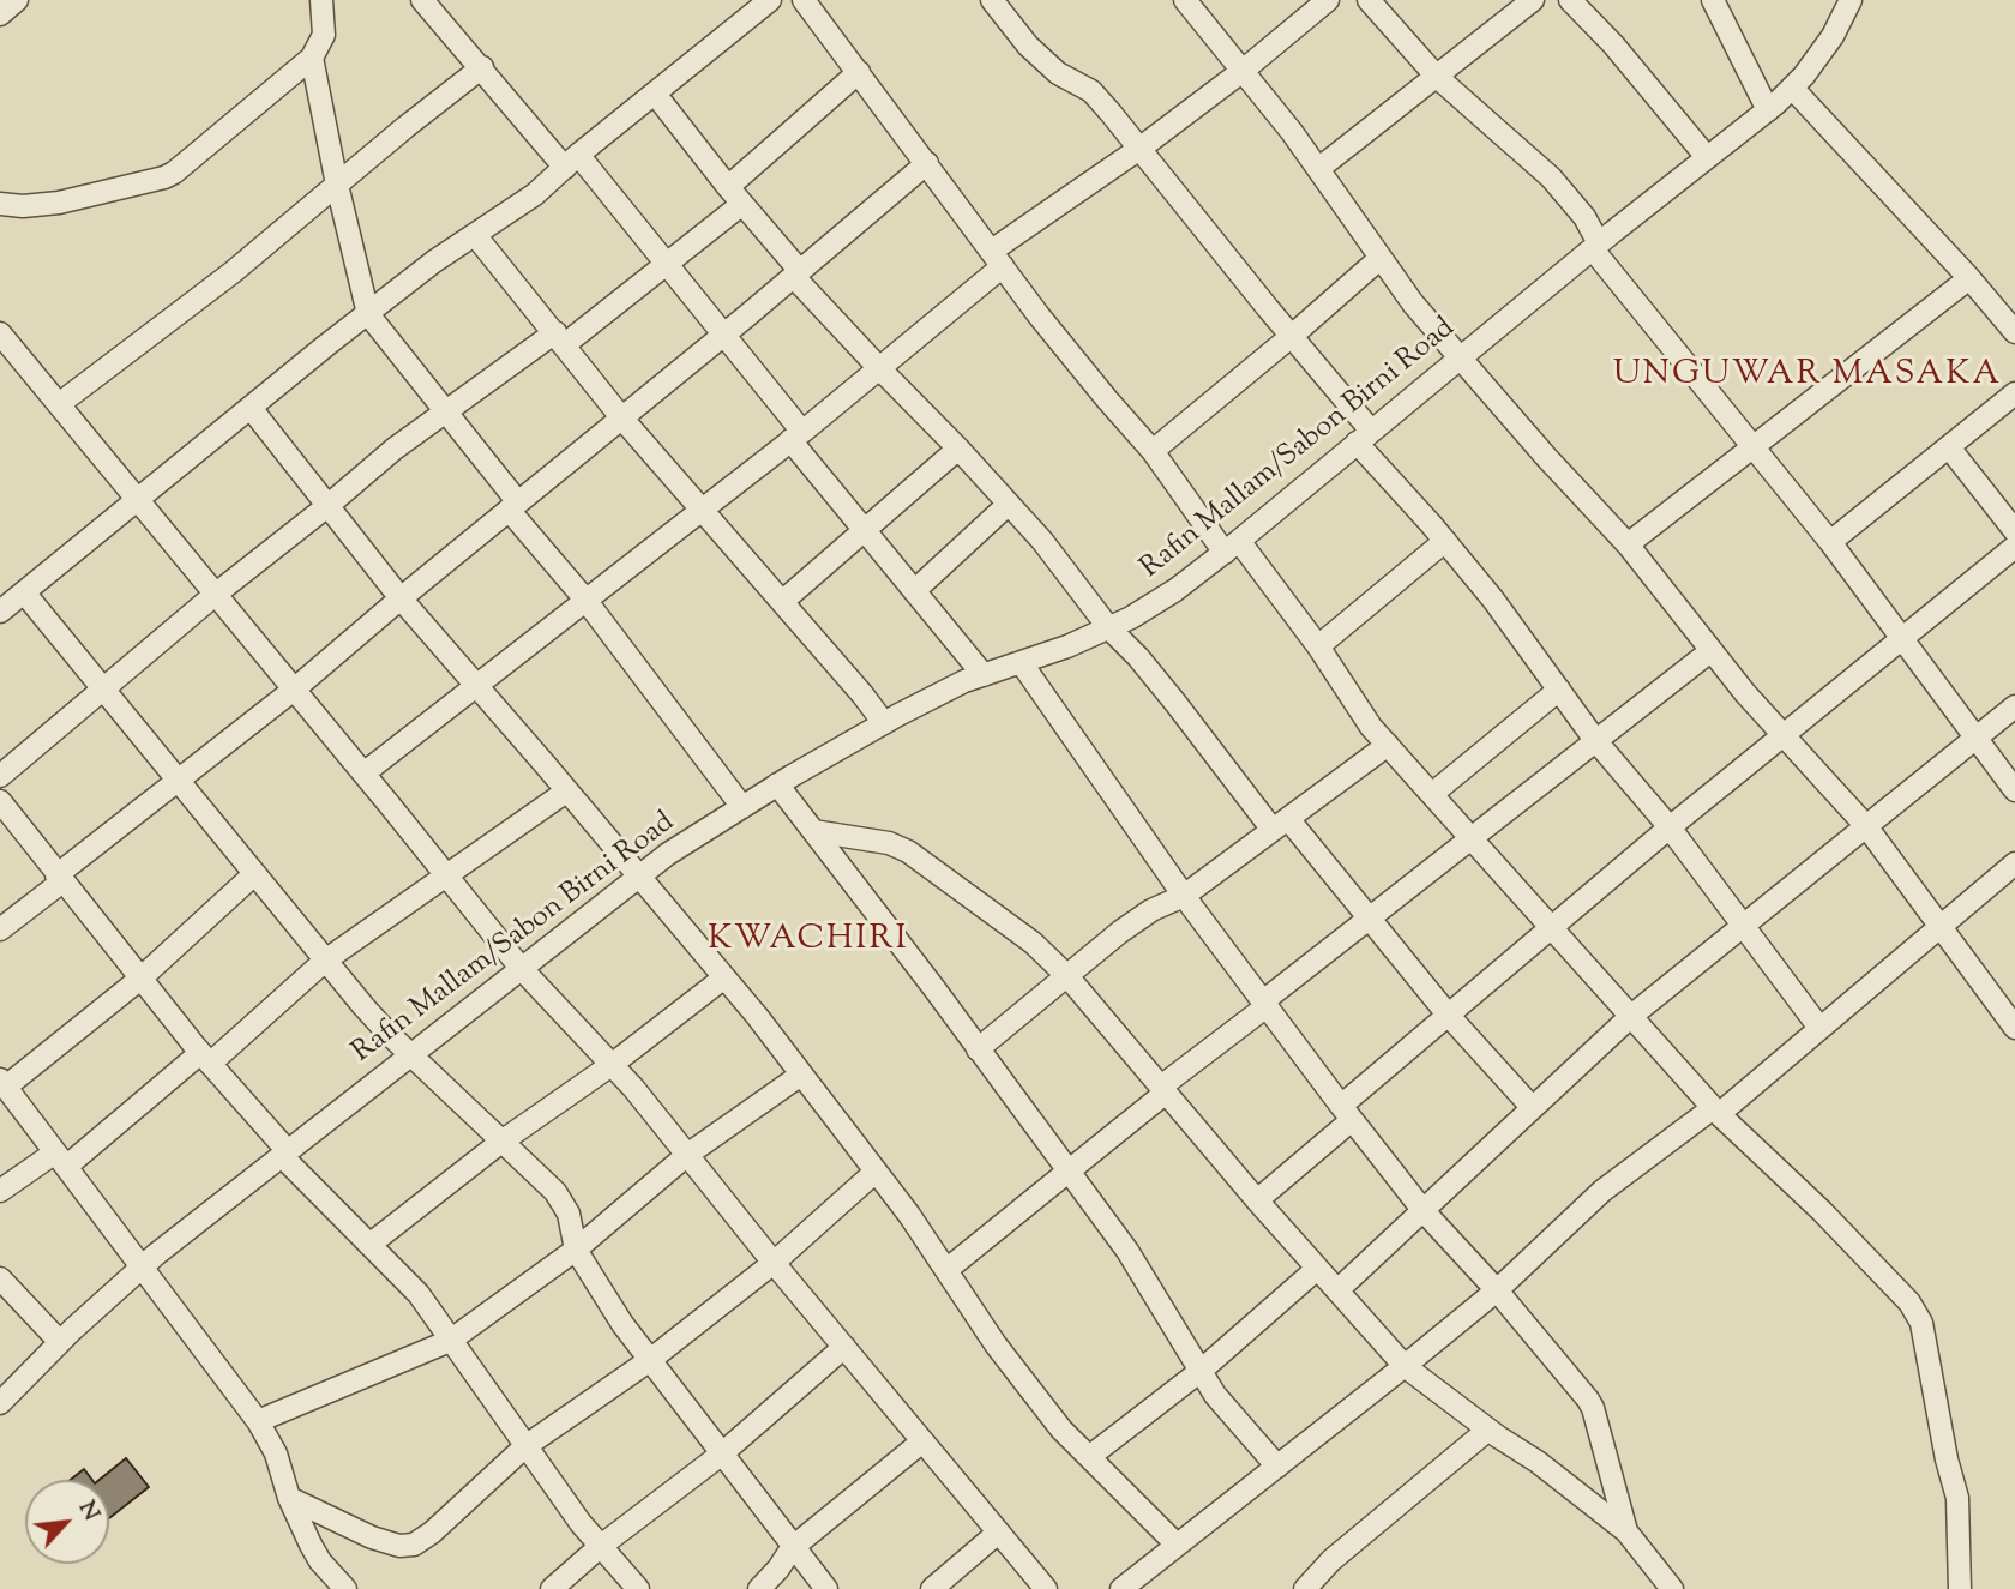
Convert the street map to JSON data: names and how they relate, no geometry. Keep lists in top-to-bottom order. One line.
{"streets":{"street":["Rafin Mallam/Sabon Birni Road"]},"districts":["UNGUWAR MASAKA","KWACHIRI"],"north":"top right"}
